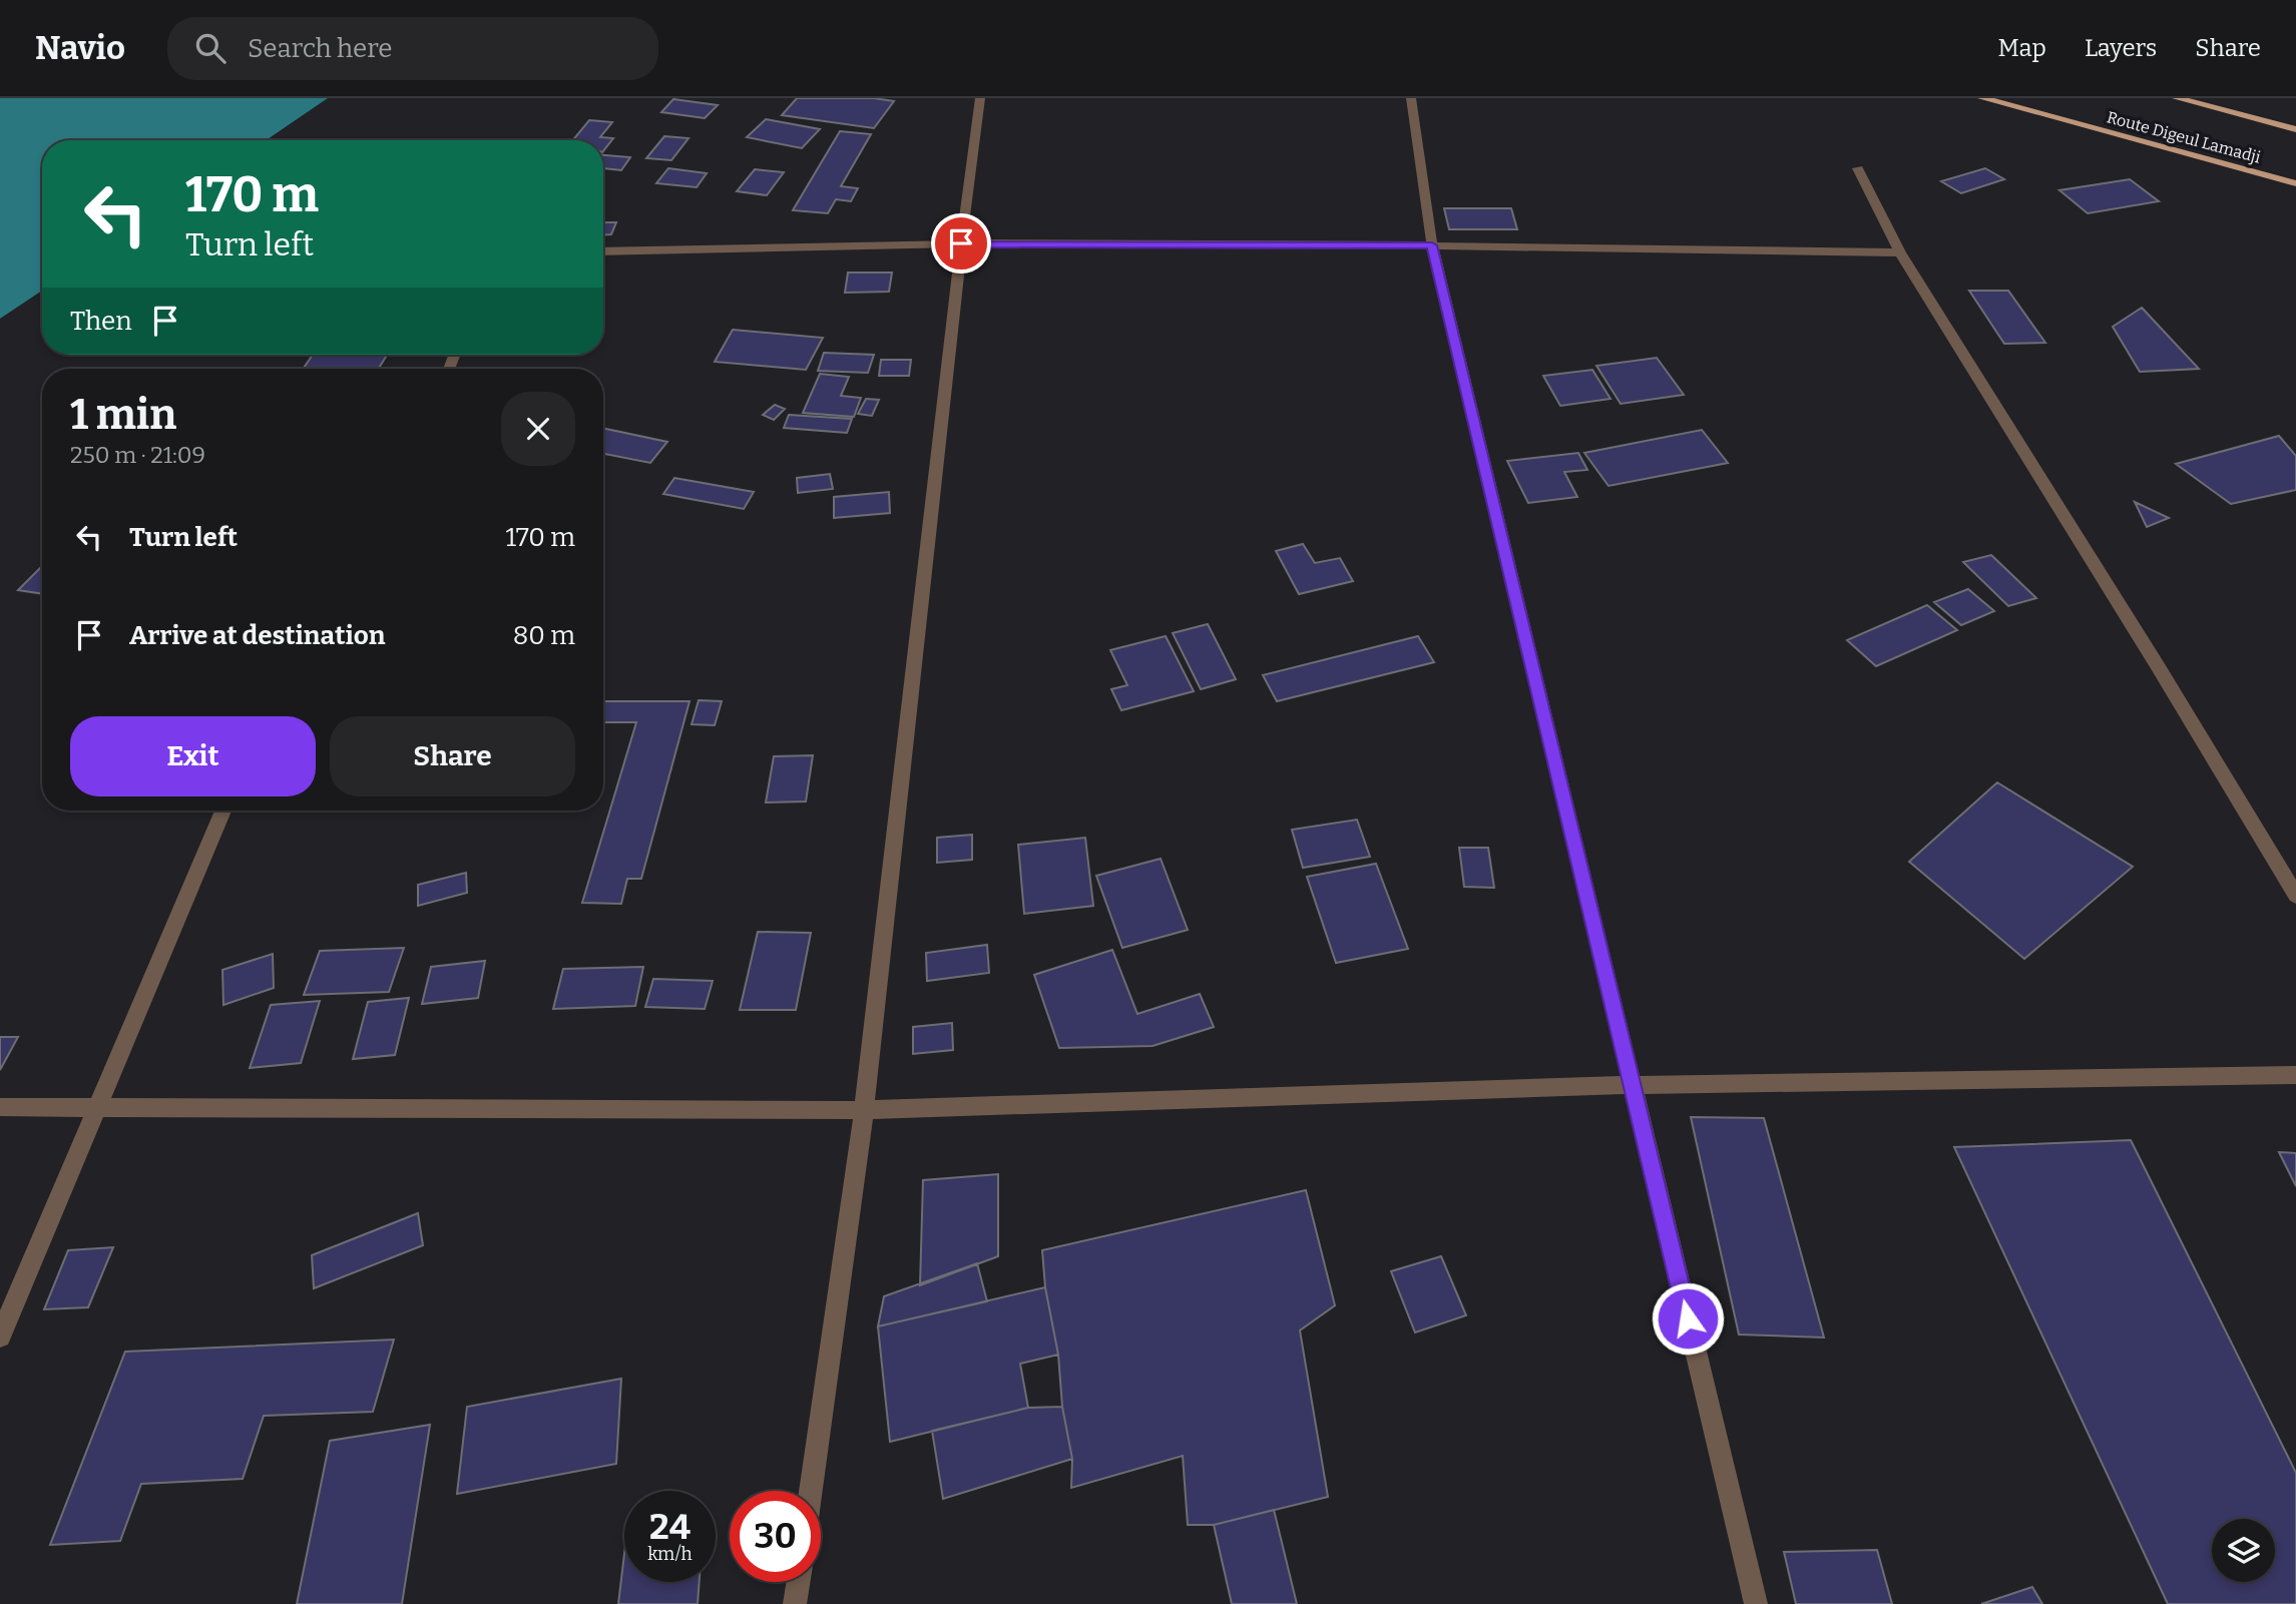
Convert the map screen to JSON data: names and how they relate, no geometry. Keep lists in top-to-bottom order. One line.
{"streets":{"main road":["Route Digeul Lamadji"]},"page":{"header":"Navio","search":"Search here","nav":["Map","Layers","Share"],"turn":["170 m","Turn left"],"then":"Then","heading":["1 min","250 m · 21:09"],"list":[{"name":"Turn left","value":"170 m"},{"name":"Arrive at destination","value":"80 m"}],"buttons":["Exit","Share"],"speed":"24 km/h","limit":"30"}}
